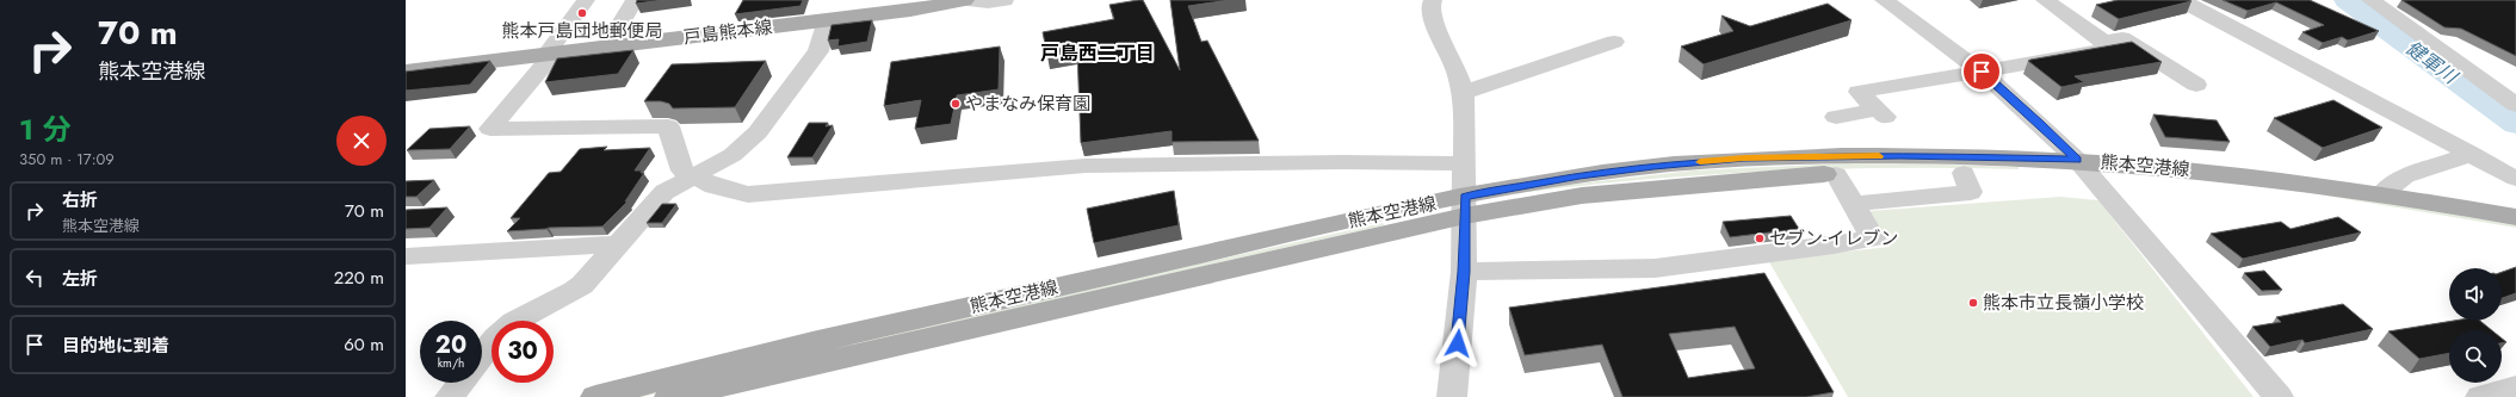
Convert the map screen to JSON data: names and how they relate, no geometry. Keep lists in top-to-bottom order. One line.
{"streets":{"main road":["戸島熊本線","熊本空港線"]},"districts":["戸島西二丁目"],"water":["健軍川"],"places":["熊本戸島団地郵便局","やまなみ保育園","セブン-イレブン","熊本市立長嶺小学校"],"page":{"turn":["70 m","熊本空港線"],"heading":["1 分","350 m · 17:09"],"list":[{"name":"右折","note":"熊本空港線","value":"70 m"},{"name":"左折","value":"220 m"},{"name":"目的地に到着","value":"60 m"}],"speed":"20 km/h","limit":"30"}}
